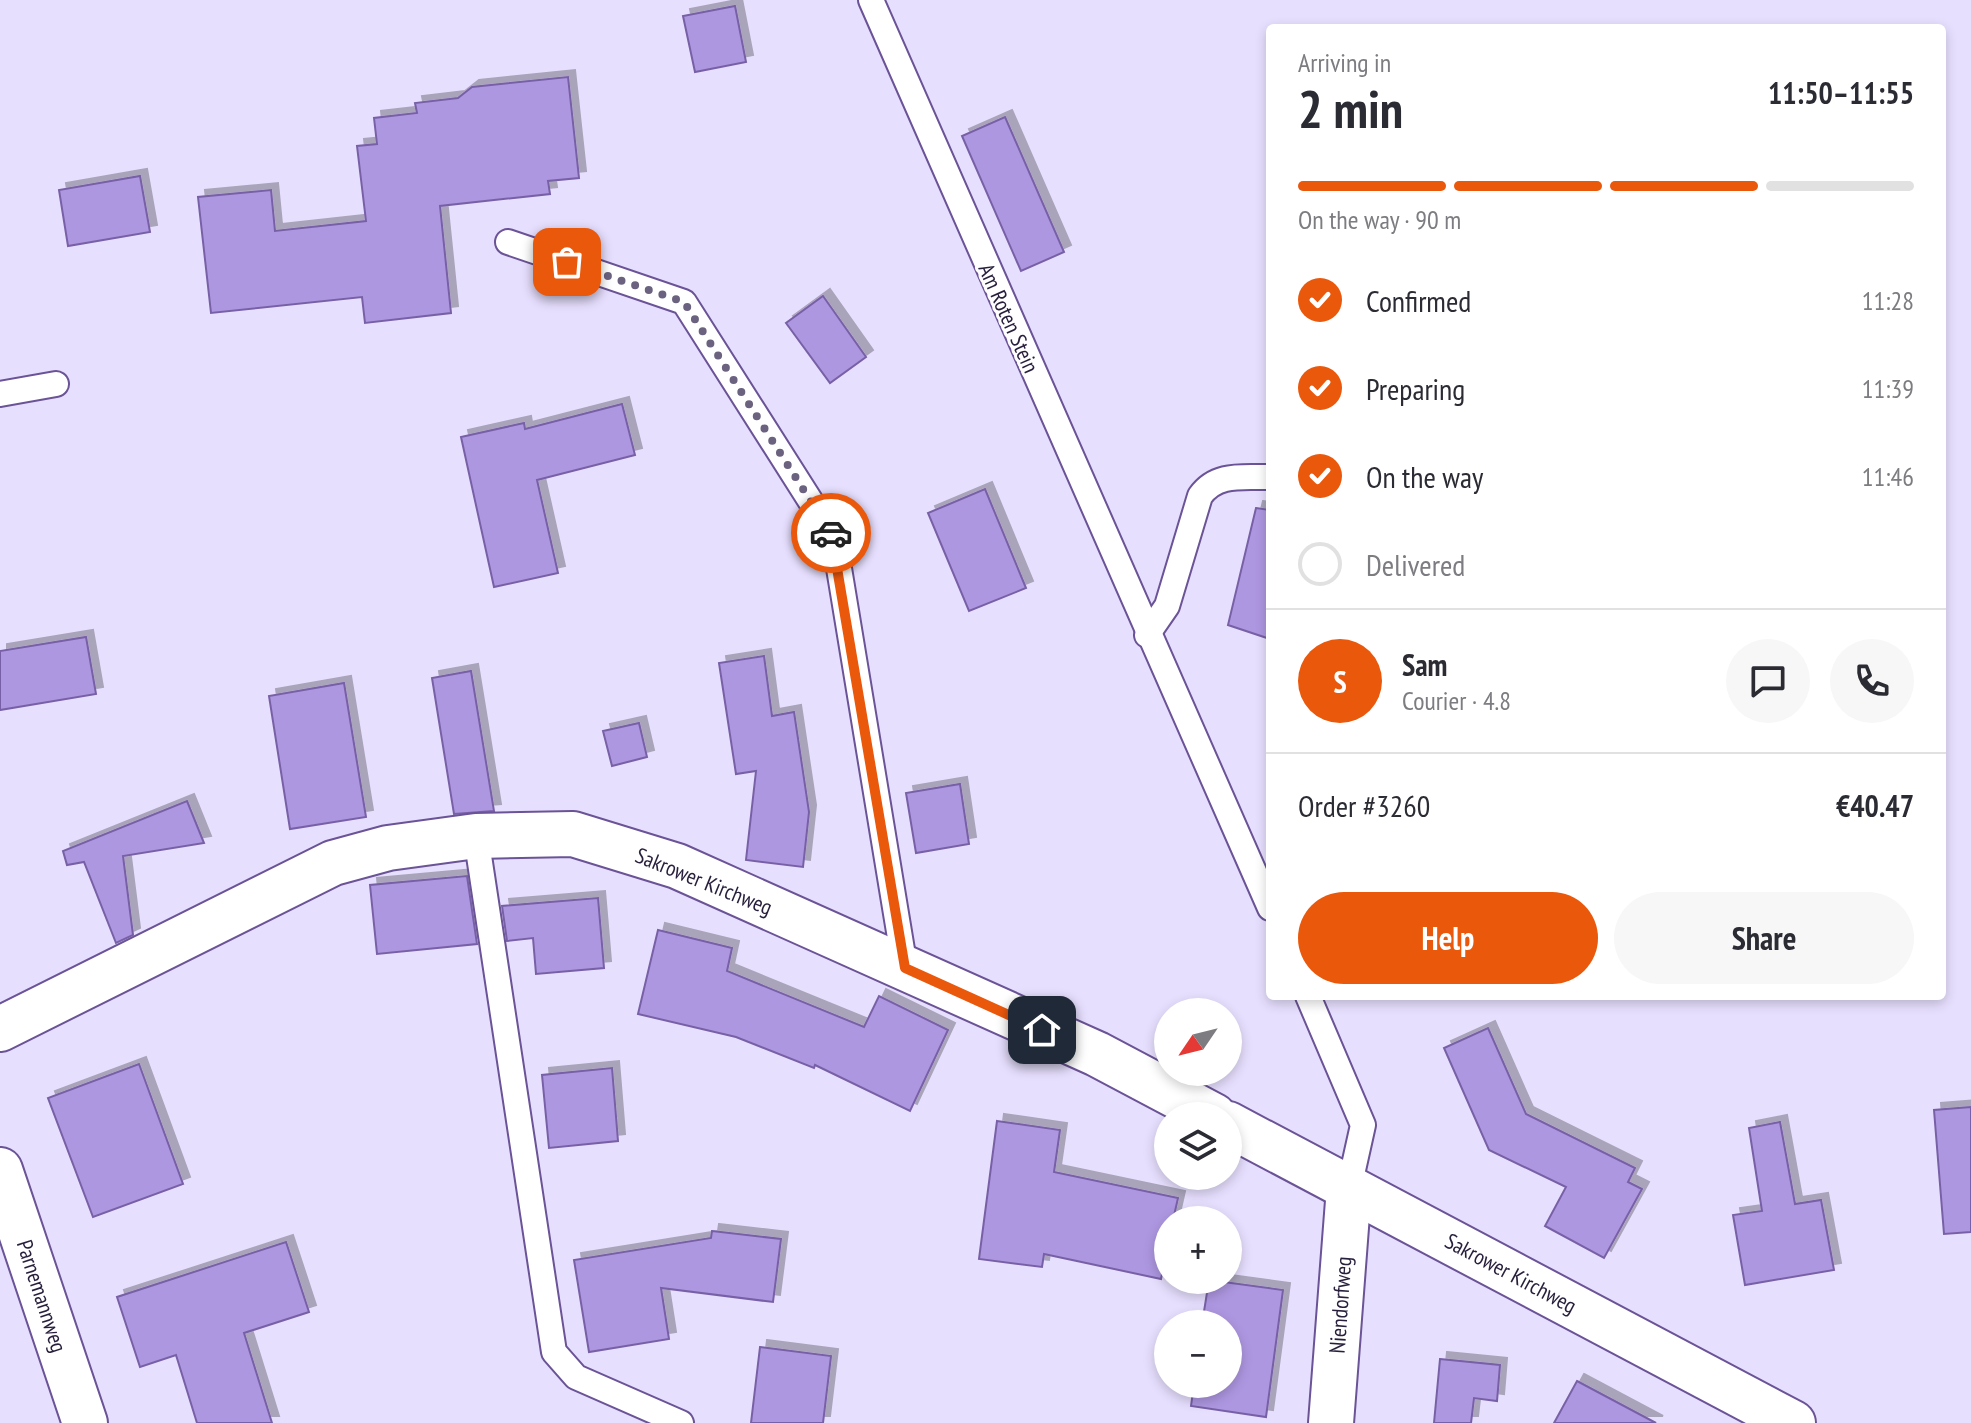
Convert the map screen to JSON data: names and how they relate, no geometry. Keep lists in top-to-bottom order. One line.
{"streets":{"street":["Sakrower Kirchweg","Parnemannweg","Niendorfweg"],"lane":["Am Roten Stein"]},"crossings":[["Sakrower Kirchweg","Niendorfweg"]],"north":"bottom left","page":{"heading":["2 min","Arriving in","11:50–11:55"],"panel":["Sam","Courier · 4.8","Order #3260","€40.47"],"bar":"On the way · 90 m","list":[["Confirmed","11:28"],["Preparing","11:39"],["On the way","11:46"],"Delivered"],"round":"S","buttons":["Help","Share"],"map_buttons":["+","−"]}}
